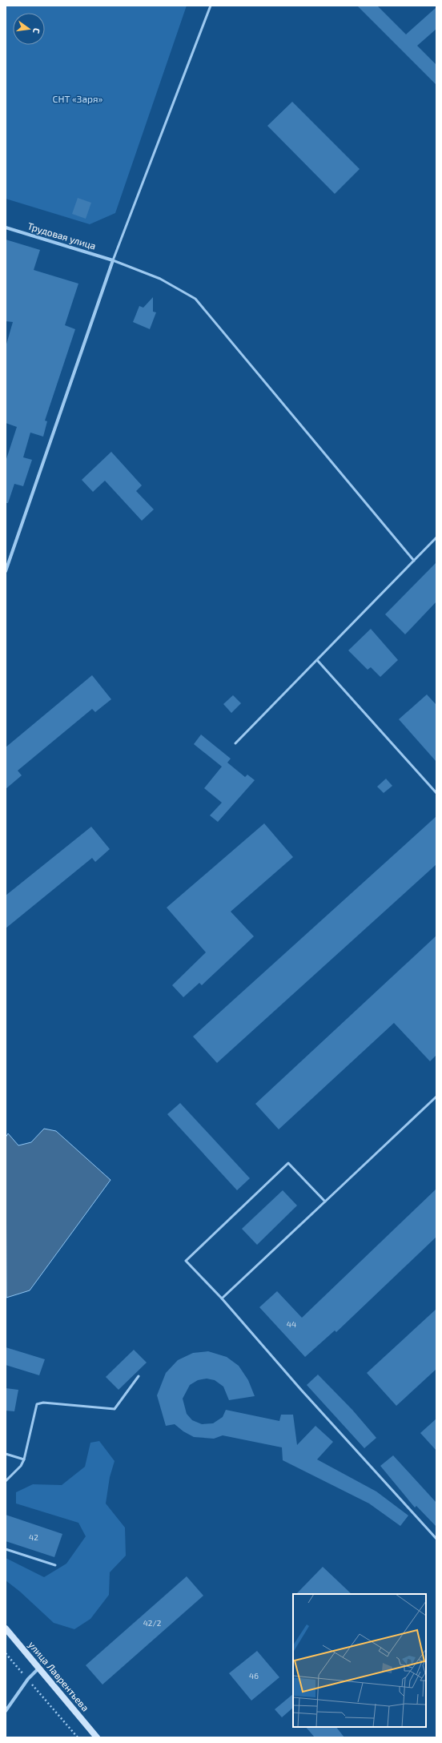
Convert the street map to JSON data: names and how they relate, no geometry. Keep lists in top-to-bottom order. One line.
{"streets":{"street":["Трудовая улица","улица Лаврентьева"]},"parks":["СНТ «Заря»"],"house_numbers":["44","42","42/2","46"],"north":"right"}
